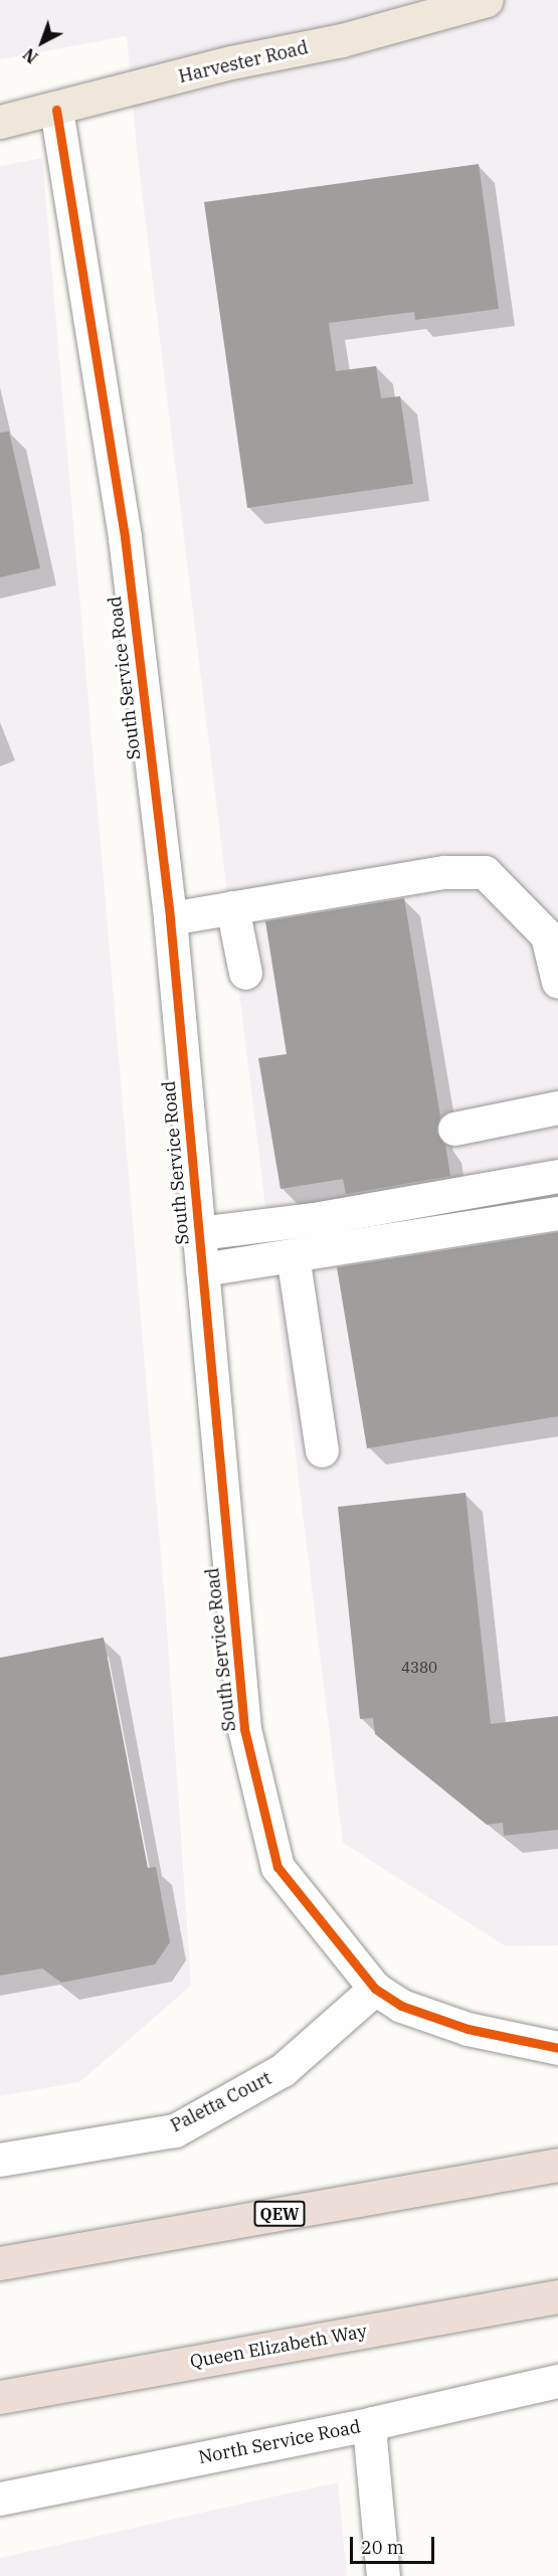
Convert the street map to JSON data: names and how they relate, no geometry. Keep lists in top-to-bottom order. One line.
{"streets":{"highway":["QEW","Queen Elizabeth Way"],"main road":["Harvester Road"],"street":["South Service Road","Paletta Court","North Service Road"]},"crossings":[["Harvester Road","South Service Road"],["South Service Road","Paletta Court"]],"house_numbers":["4380"],"scale_bar":"20 m","north":"bottom left"}
